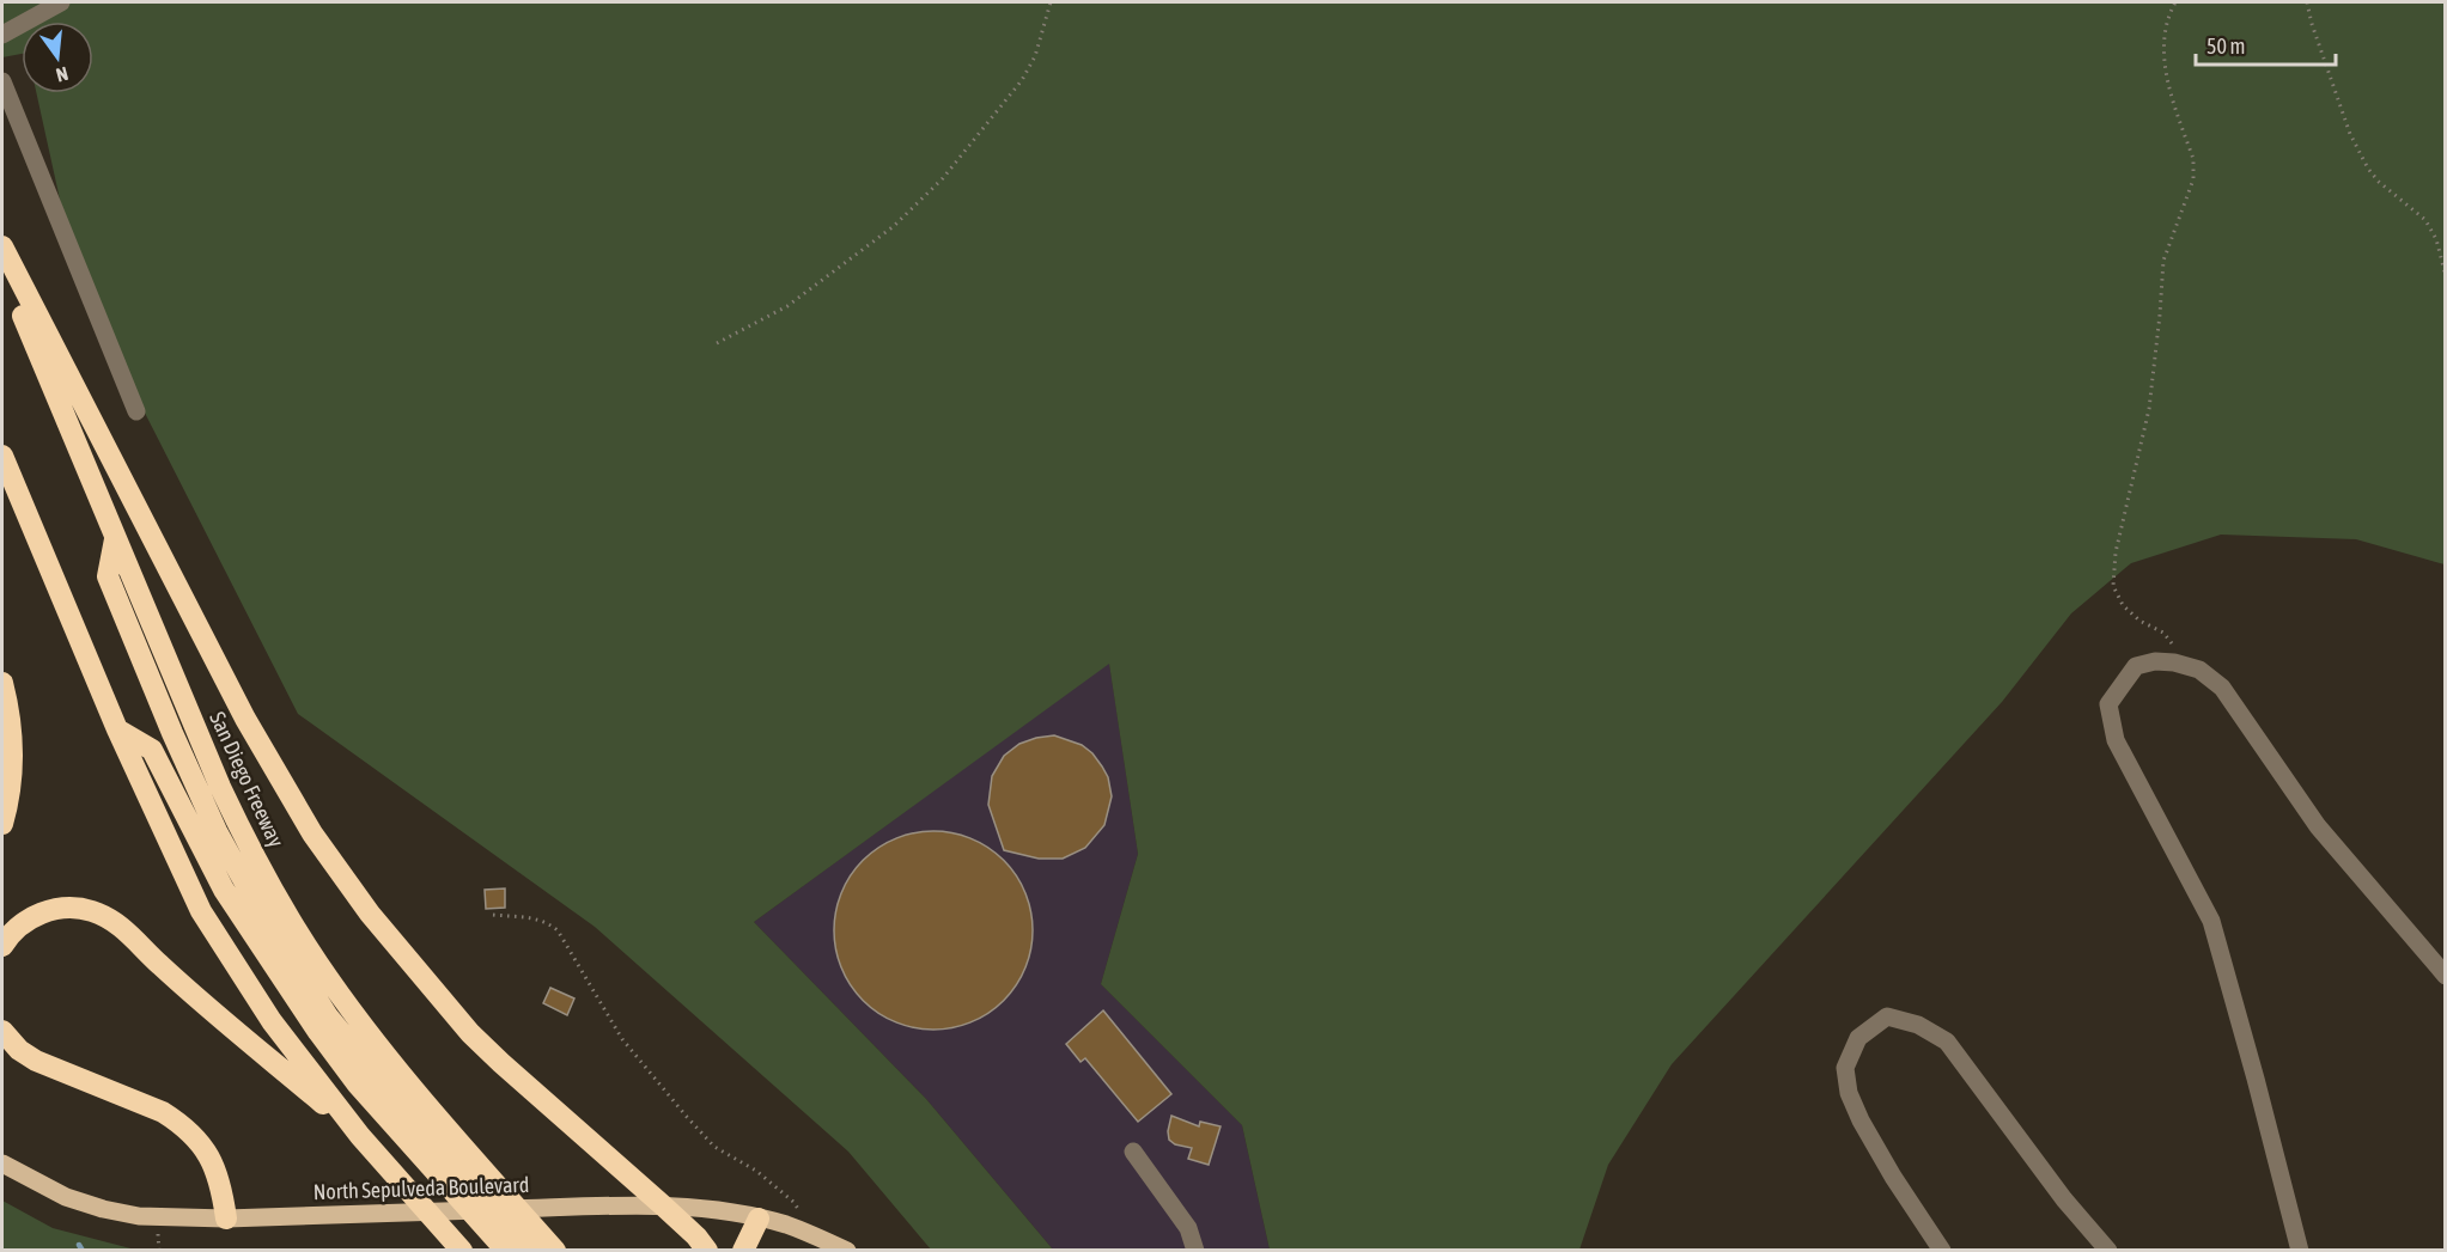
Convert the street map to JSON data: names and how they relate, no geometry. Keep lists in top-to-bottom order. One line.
{"streets":{"highway":["San Diego Freeway"],"main road":["North Sepulveda Boulevard"]},"scale_bar":"50 m","north":"bottom"}
